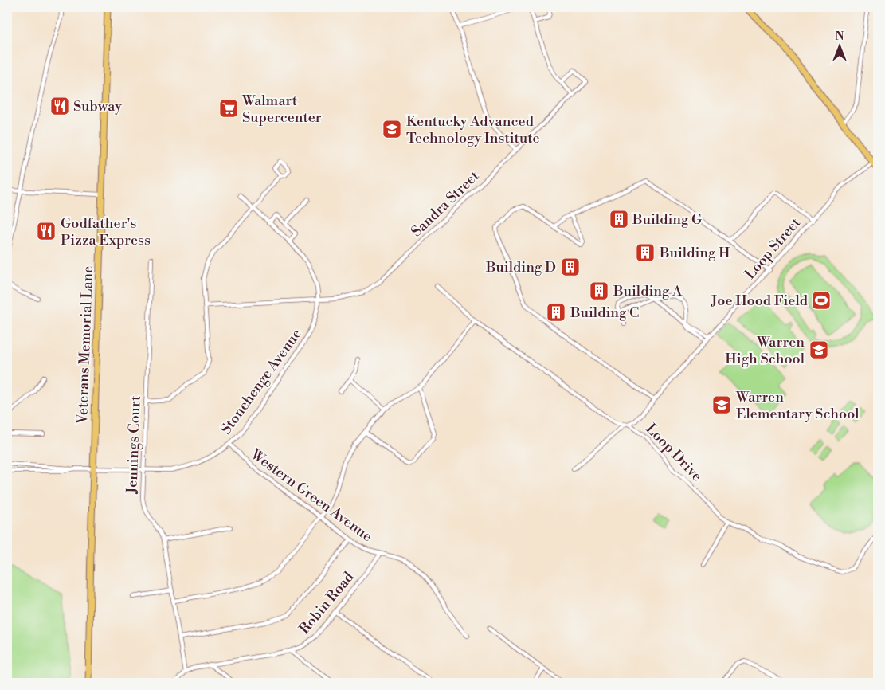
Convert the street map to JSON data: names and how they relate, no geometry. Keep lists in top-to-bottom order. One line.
{"streets":{"main road":["Veterans Memorial Lane"],"street":["Sandra Street","Loop Street","Stonehenge Avenue","Jennings Court","Loop Drive","Western Green Avenue","Robin Road"]},"crossings":[["Sandra Street","Stonehenge Avenue"],["Loop Street","Loop Drive"],["Veterans Memorial Lane","Stonehenge Avenue"],["Stonehenge Avenue","Jennings Court"],["Stonehenge Avenue","Western Green Avenue"],["Jennings Court","Robin Road"],["Western Green Avenue","Robin Road"]],"places":{"restaurant":["Subway","Godfather's Pizza Express"],"supermarket":["Walmart Supercenter"],"school or university":["Kentucky Advanced Technology Institute","Warren High School","Warren Elementary School"],"building":["Building G","Building H","Building D","Building A","Building C"],"sports":["Joe Hood Field"]},"north":"top"}
